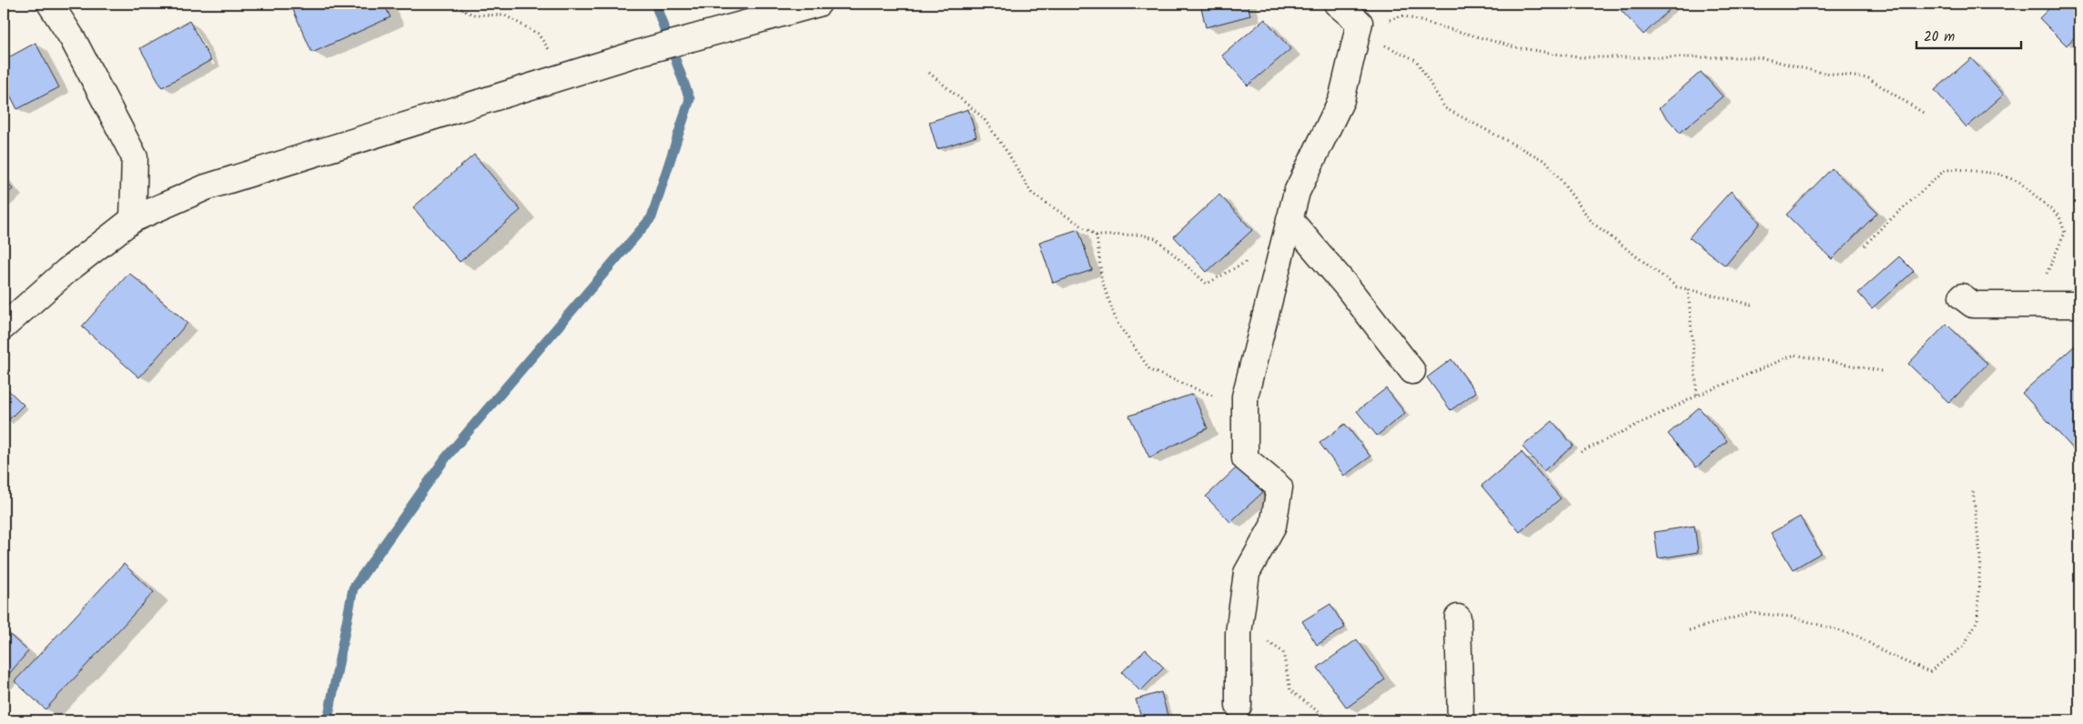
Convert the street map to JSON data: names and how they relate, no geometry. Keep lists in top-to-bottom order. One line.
{"scale_bar":"20 m"}
